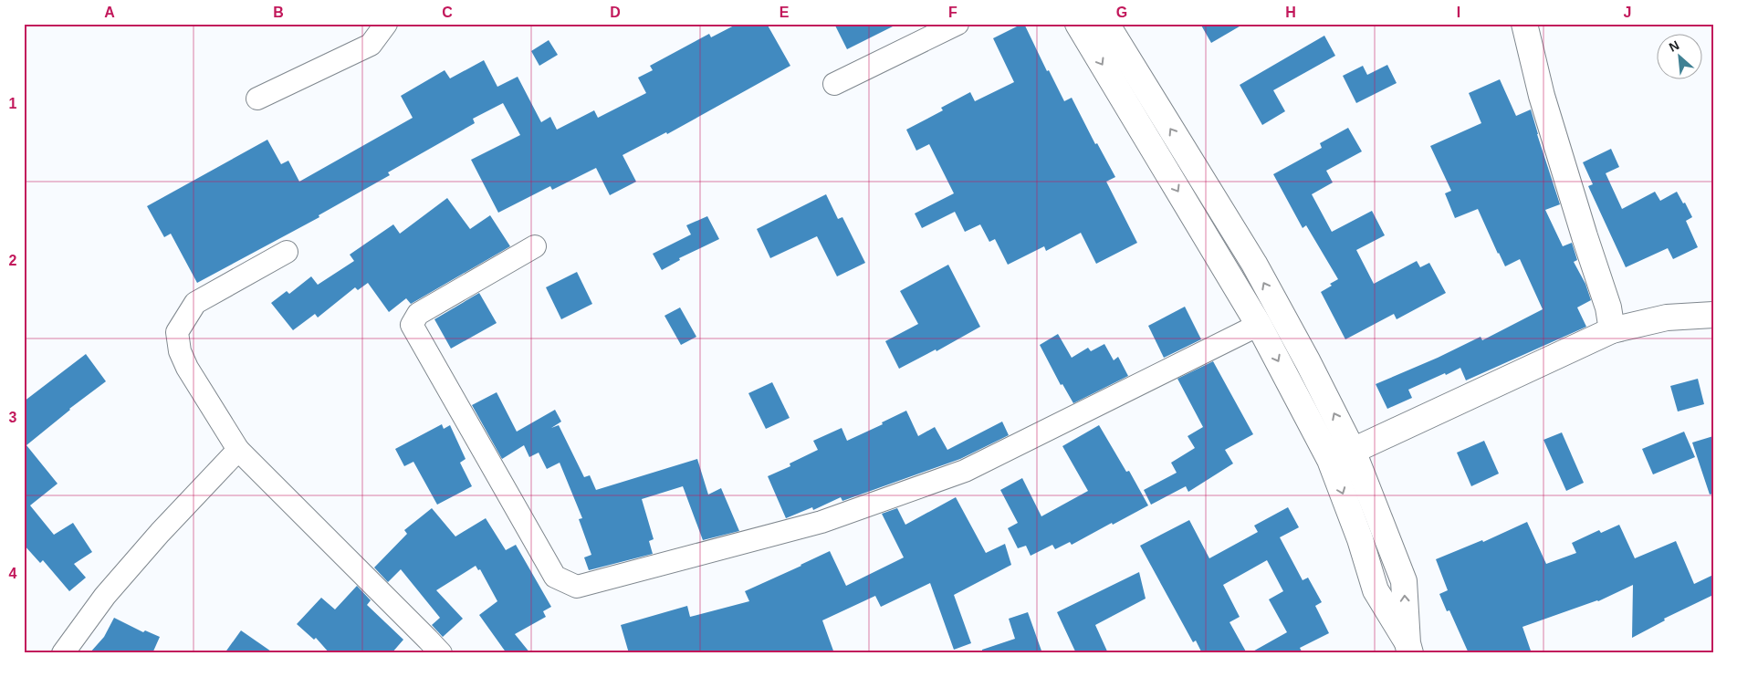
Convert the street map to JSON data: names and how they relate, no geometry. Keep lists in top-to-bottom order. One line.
{"north":"top left","grid":{"columns":["A","B","C","D","E","F","G","H","I","J"],"rows":["1","2","3","4"]}}
